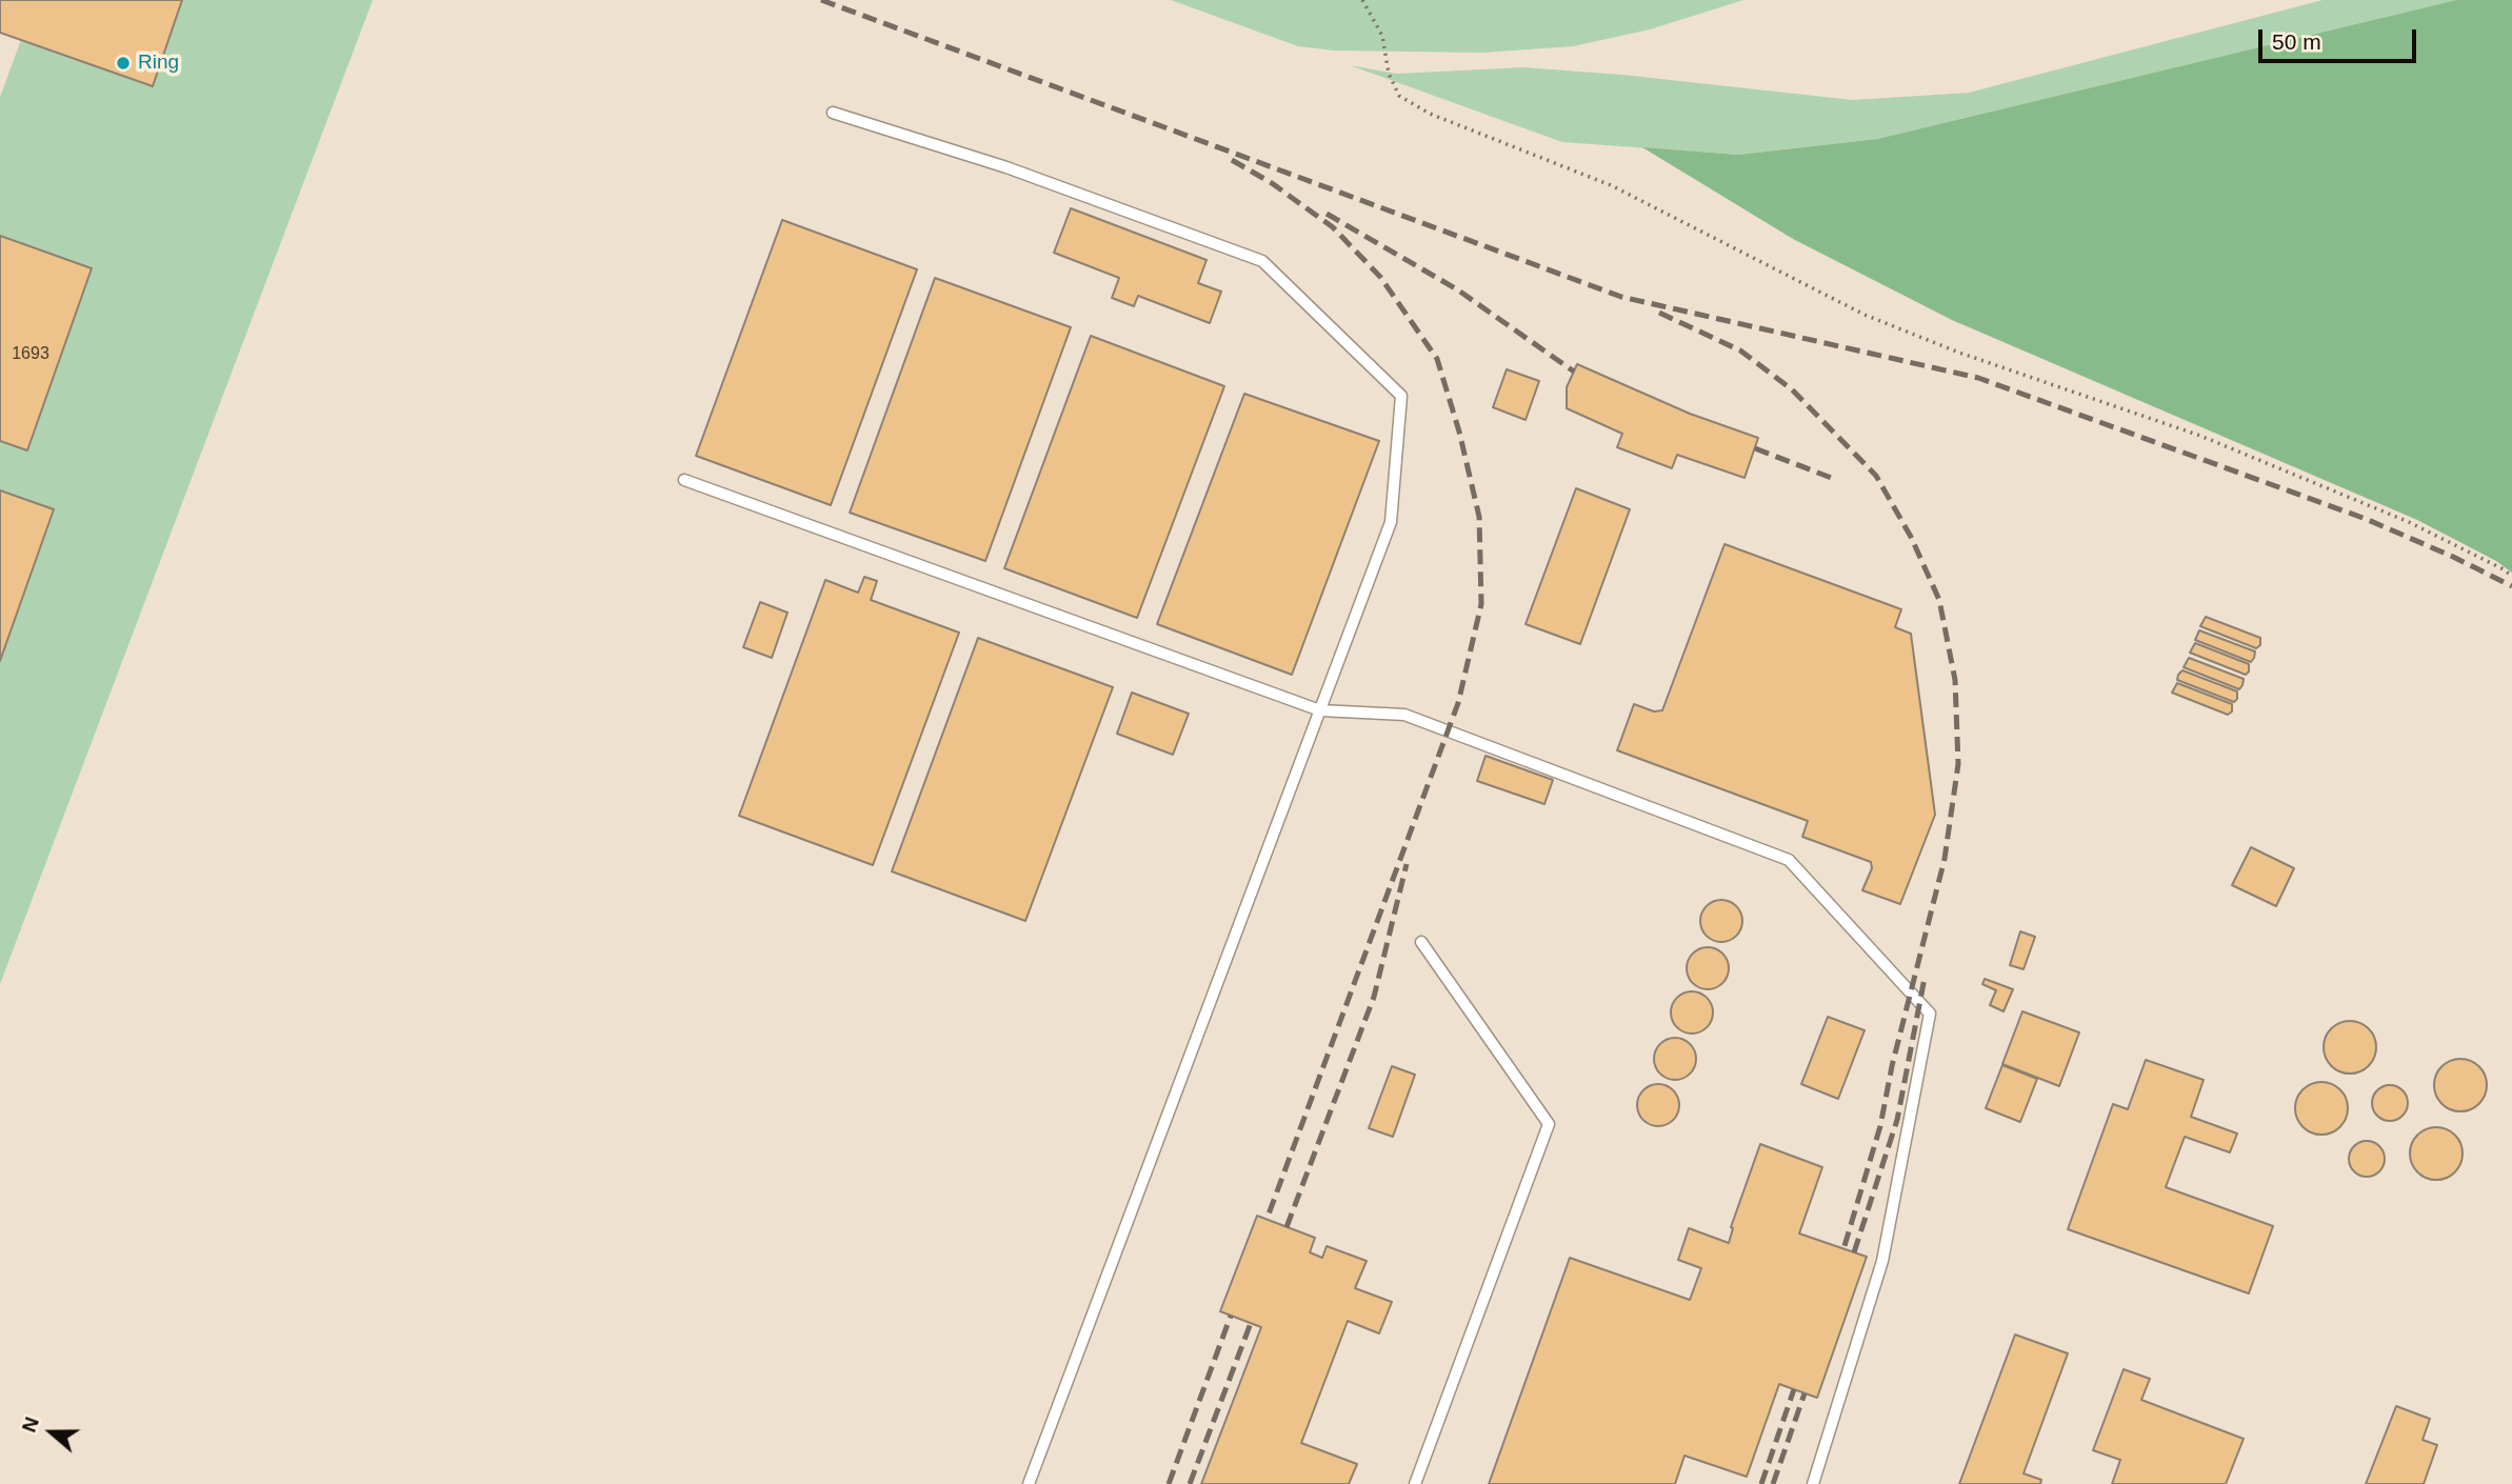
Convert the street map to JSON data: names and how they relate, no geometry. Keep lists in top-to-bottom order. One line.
{"places":["Ring"],"house_numbers":["1693"],"scale_bar":"50 m","north":"left"}
